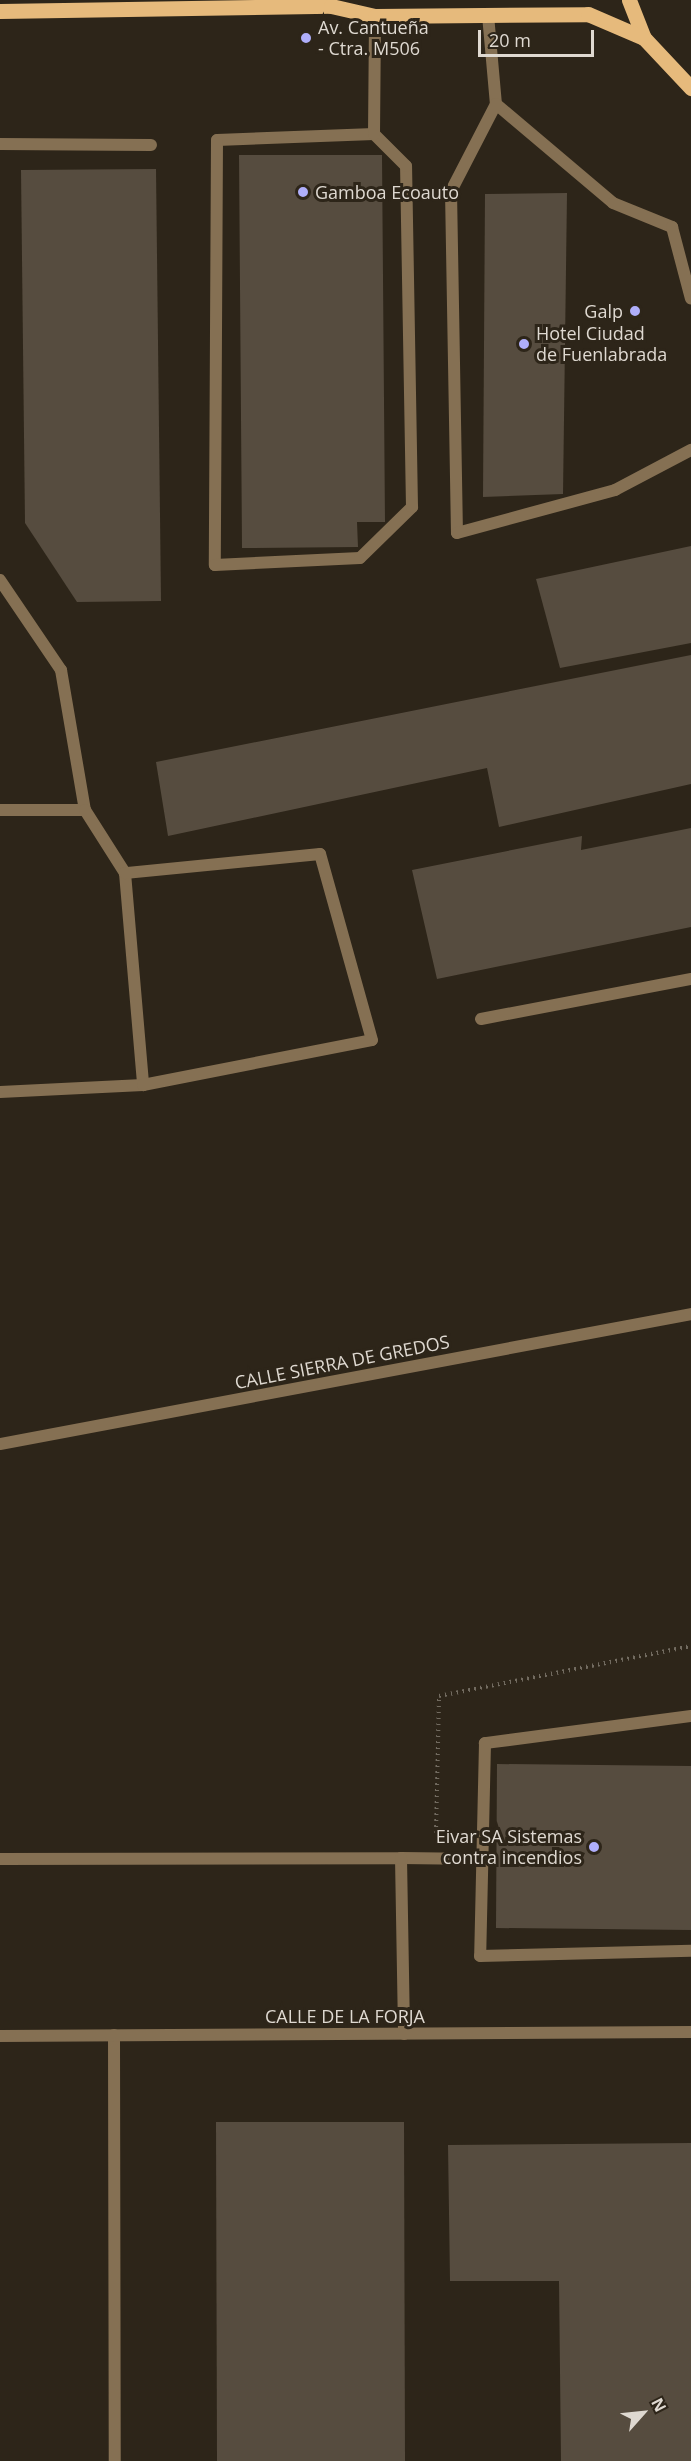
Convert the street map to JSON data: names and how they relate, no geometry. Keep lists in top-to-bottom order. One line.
{"streets":{"street":["CALLE SIERRA DE GREDOS","CALLE DE LA FORJA"]},"places":["Av. Cantueña - Ctra. M506","Gamboa Ecoauto","Galp","Hotel Ciudad de Fuenlabrada","Eivar SA Sistemas contra incendios"],"scale_bar":"20 m","north":"top right"}
